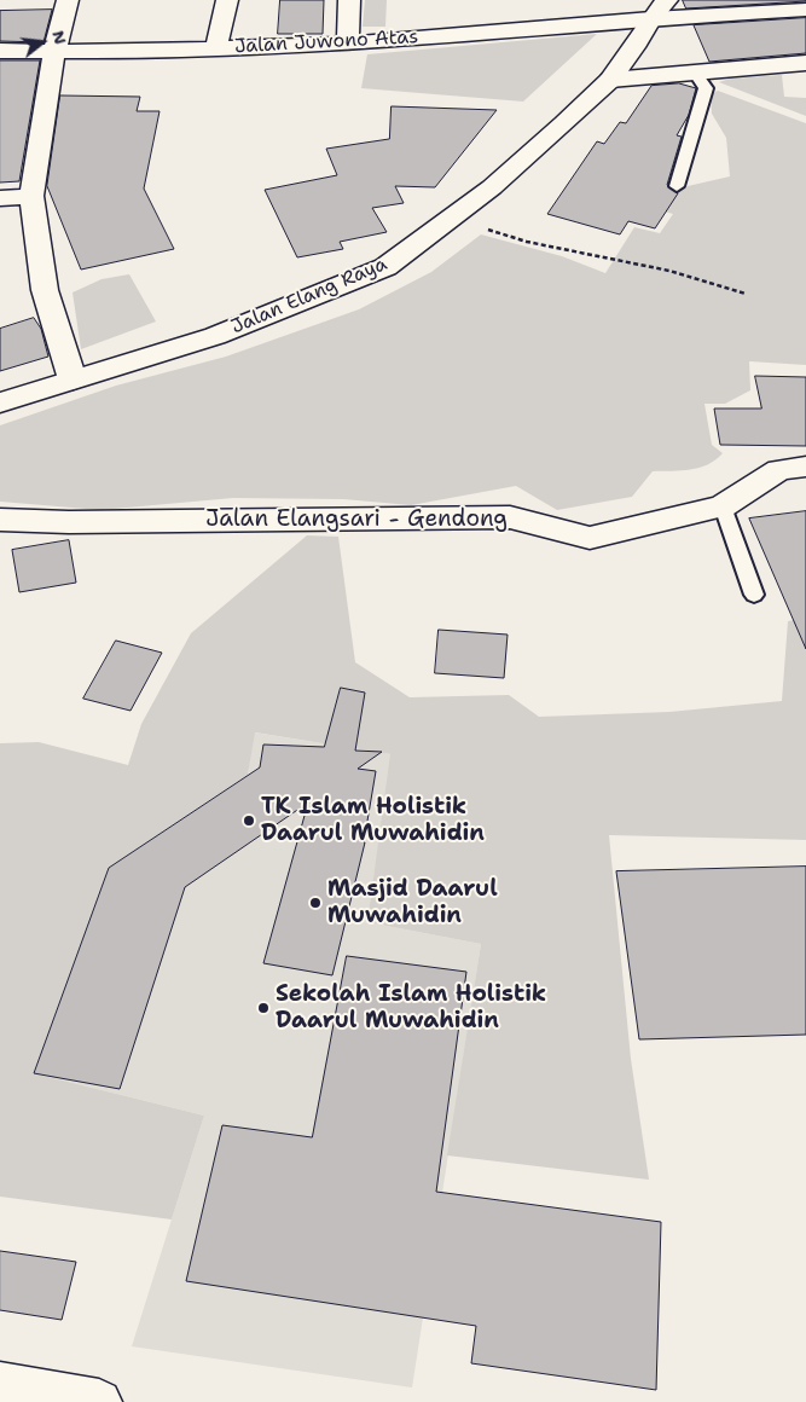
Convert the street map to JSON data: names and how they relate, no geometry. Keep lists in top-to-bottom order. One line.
{"streets":{"street":["Jalan Juwono Atas","Jalan Elang Raya","Jalan Elangsari - Gendong"]},"crossings":[["Jalan Juwono Atas","Jalan Elang Raya"]],"places":["TK Islam Holistik Daarul Muwahidin","Masjid Daarul Muwahidin","Sekolah Islam Holistik Daarul Muwahidin"],"north":"right"}
